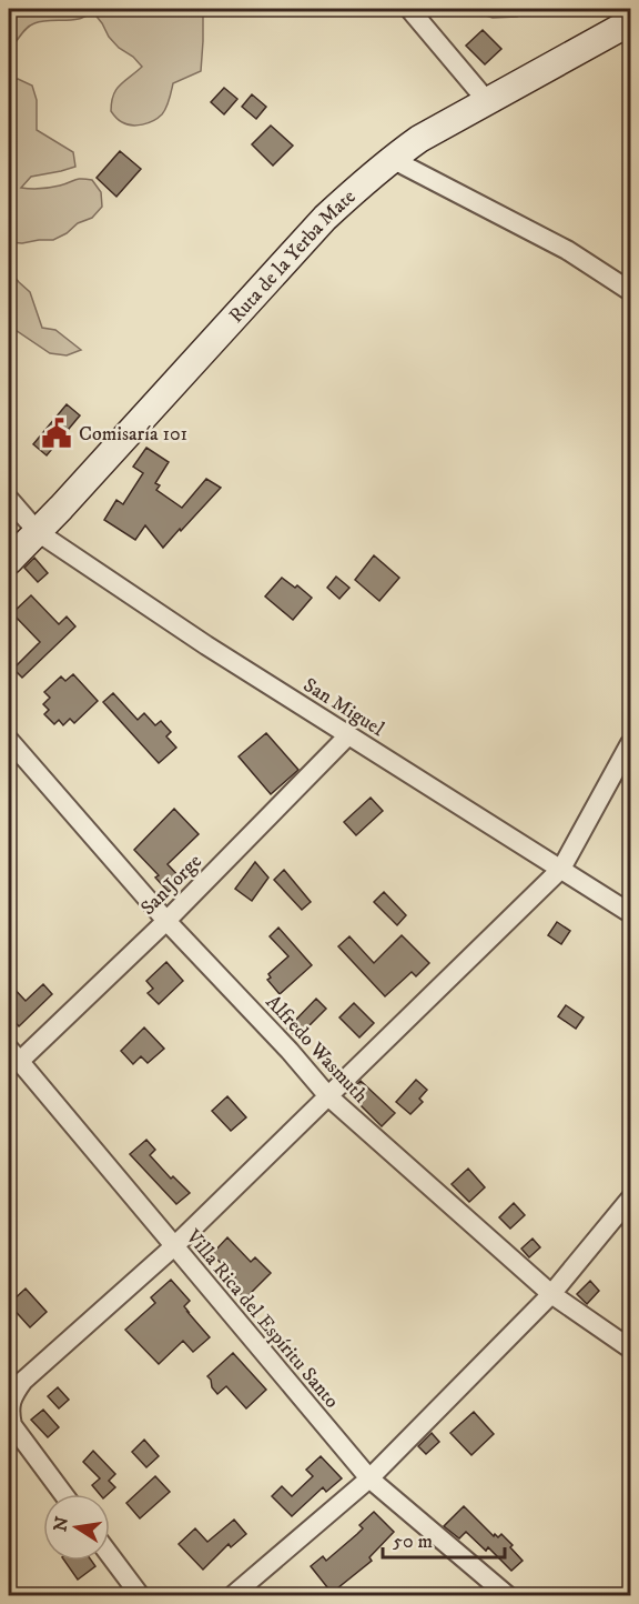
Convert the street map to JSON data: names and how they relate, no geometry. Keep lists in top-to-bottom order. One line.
{"streets":{"main road":["Ruta de la Yerba Mate"],"street":["San Miguel","San Jorge","Alfredo Wasmuth","Villa Rica del Espíritu Santo"]},"crossings":[["Ruta de la Yerba Mate","San Miguel"],["San Miguel","San Jorge"],["San Jorge","Alfredo Wasmuth"],["San Jorge","Villa Rica del Espíritu Santo"]],"places":{"public building":["Comisaría 101"]},"scale_bar":"50 m","north":"left"}
